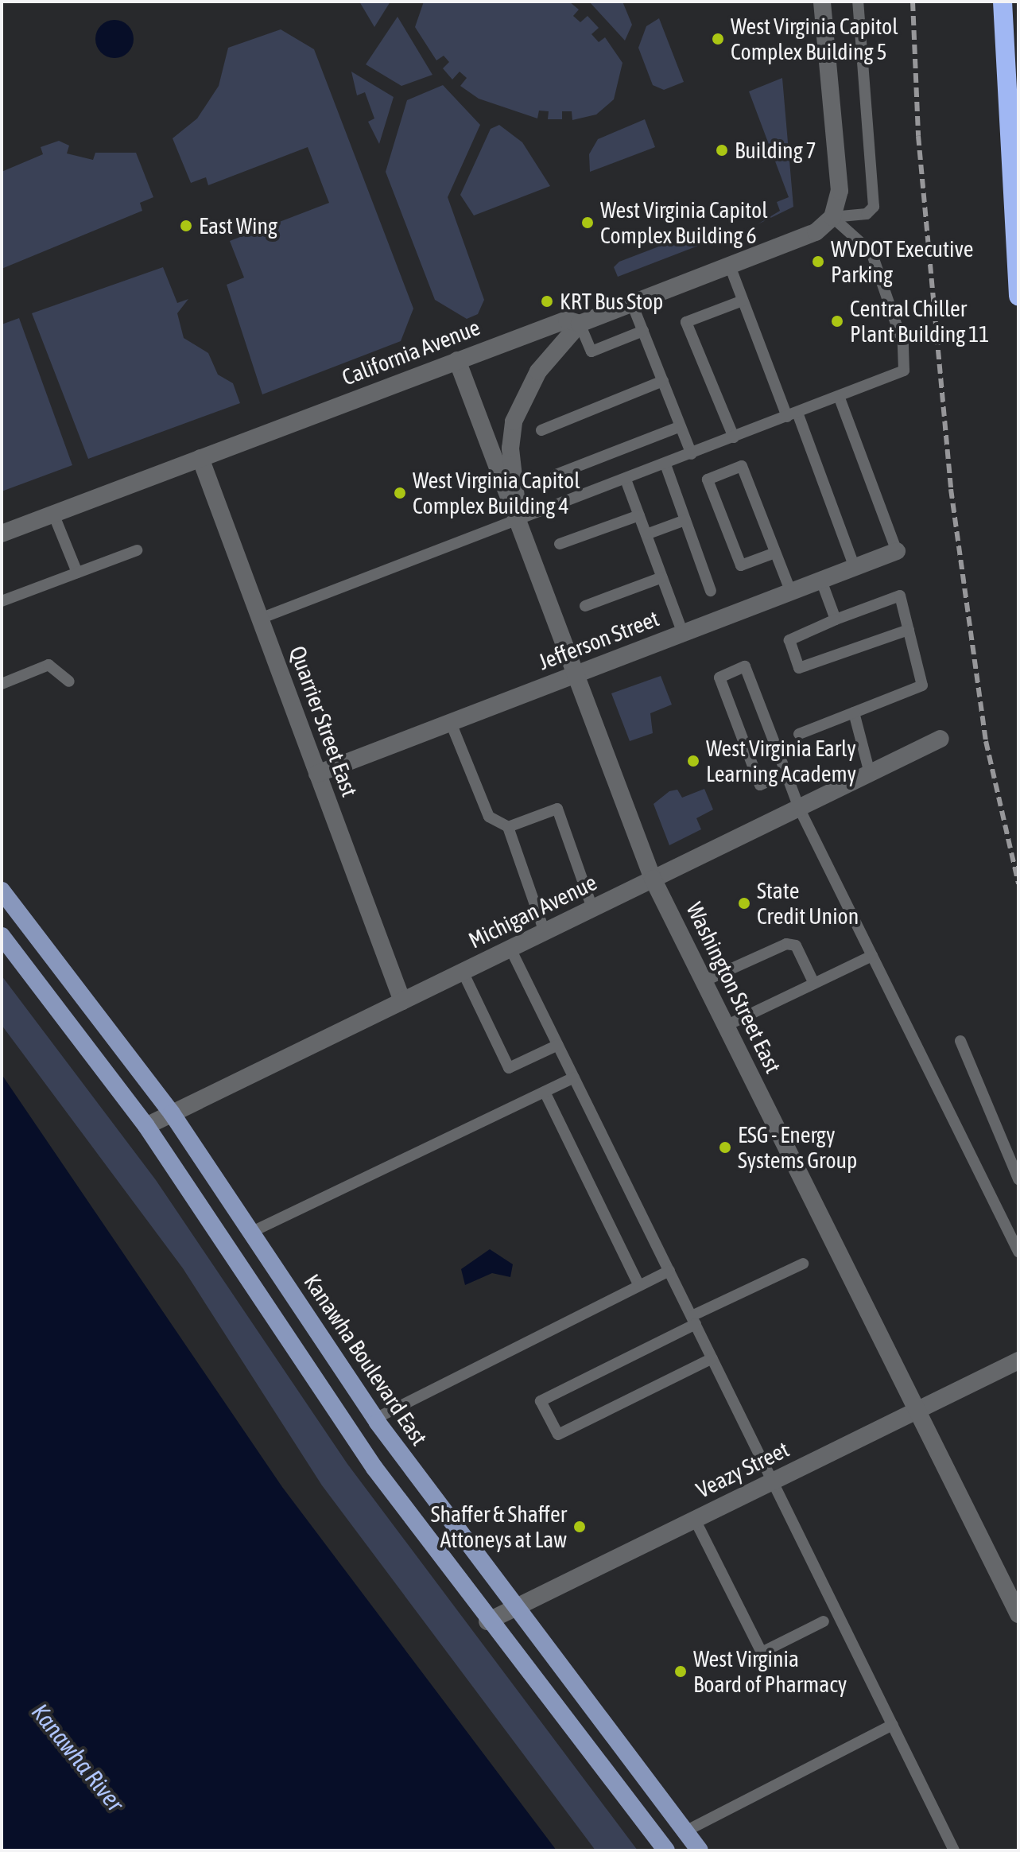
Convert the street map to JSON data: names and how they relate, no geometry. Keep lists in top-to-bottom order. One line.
{"streets":{"main road":["Kanawha Boulevard East"],"street":["California Avenue","Jefferson Street","Quarrier Street East","Michigan Avenue","Washington Street East","Veazy Street"]},"crossings":[["California Avenue","Quarrier Street East"],["California Avenue","Washington Street East"],["Jefferson Street","Quarrier Street East"],["Jefferson Street","Washington Street East"],["Quarrier Street East","Michigan Avenue"],["Michigan Avenue","Washington Street East"],["Michigan Avenue","Kanawha Boulevard East"],["Washington Street East","Veazy Street"],["Kanawha Boulevard East","Veazy Street"]],"water":["Kanawha River"],"places":["West Virginia Capitol Complex Building 5","Building 7","West Virginia Capitol Complex Building 6","East Wing","WVDOT Executive Parking","KRT Bus Stop","Central Chiller Plant Building 11","West Virginia Capitol Complex Building 4","West Virginia Early Learning Academy","State Credit Union","ESG - Energy Systems Group","Shaffer & Shaffer Attoneys at Law","West Virginia Board of Pharmacy"]}
